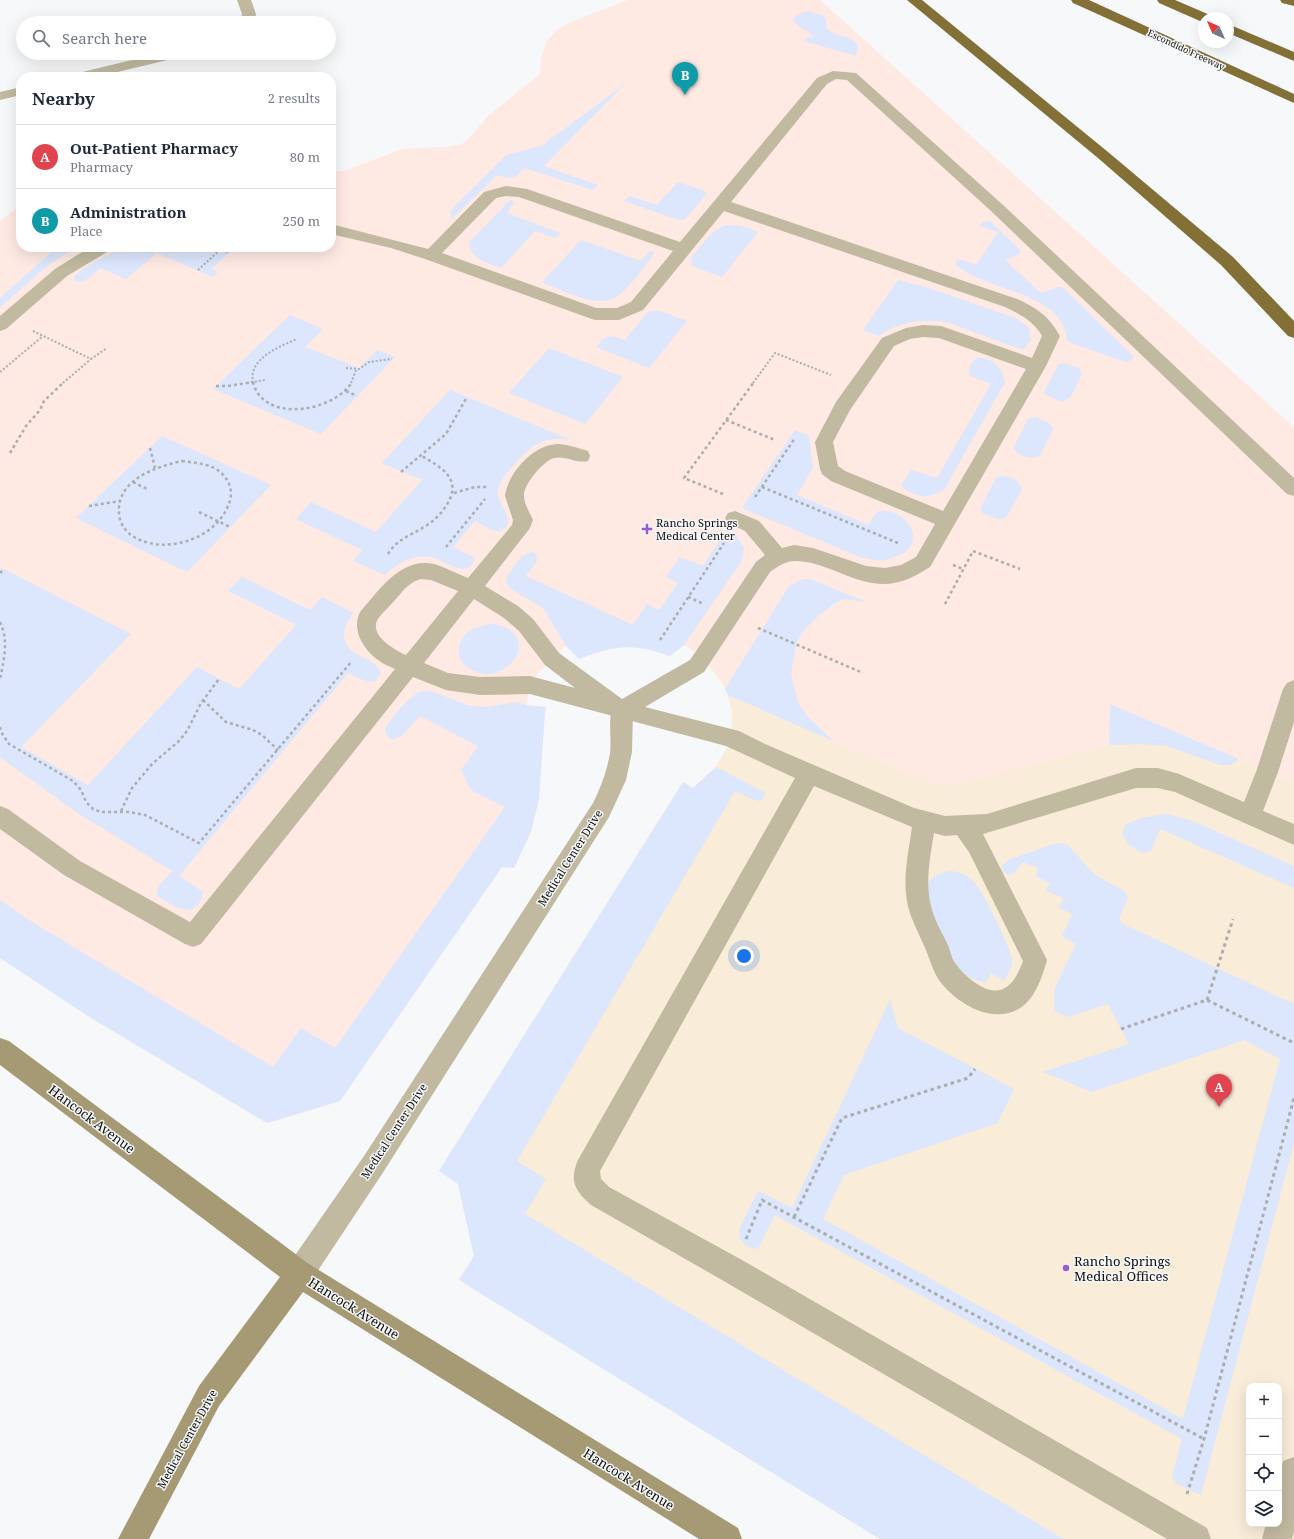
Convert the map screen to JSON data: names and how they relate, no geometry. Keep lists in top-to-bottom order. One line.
{"streets":{"highway":["Escondido Freeway"],"main road":["Medical Center Drive","Hancock Avenue"]},"crossings":[["Medical Center Drive","Hancock Avenue"]],"places":{"health":["Rancho Springs Medical Center"],"other":["Rancho Springs Medical Offices"]},"north":"top left","page":{"search":"Search here","pins":["B","A"],"heading":["Nearby","2 results"],"list":[{"mark":"A","name":"Out-Patient Pharmacy","note":"Pharmacy","value":"80 m"},{"mark":"B","name":"Administration","note":"Place","value":"250 m"}],"map_buttons":["+","−"]}}
